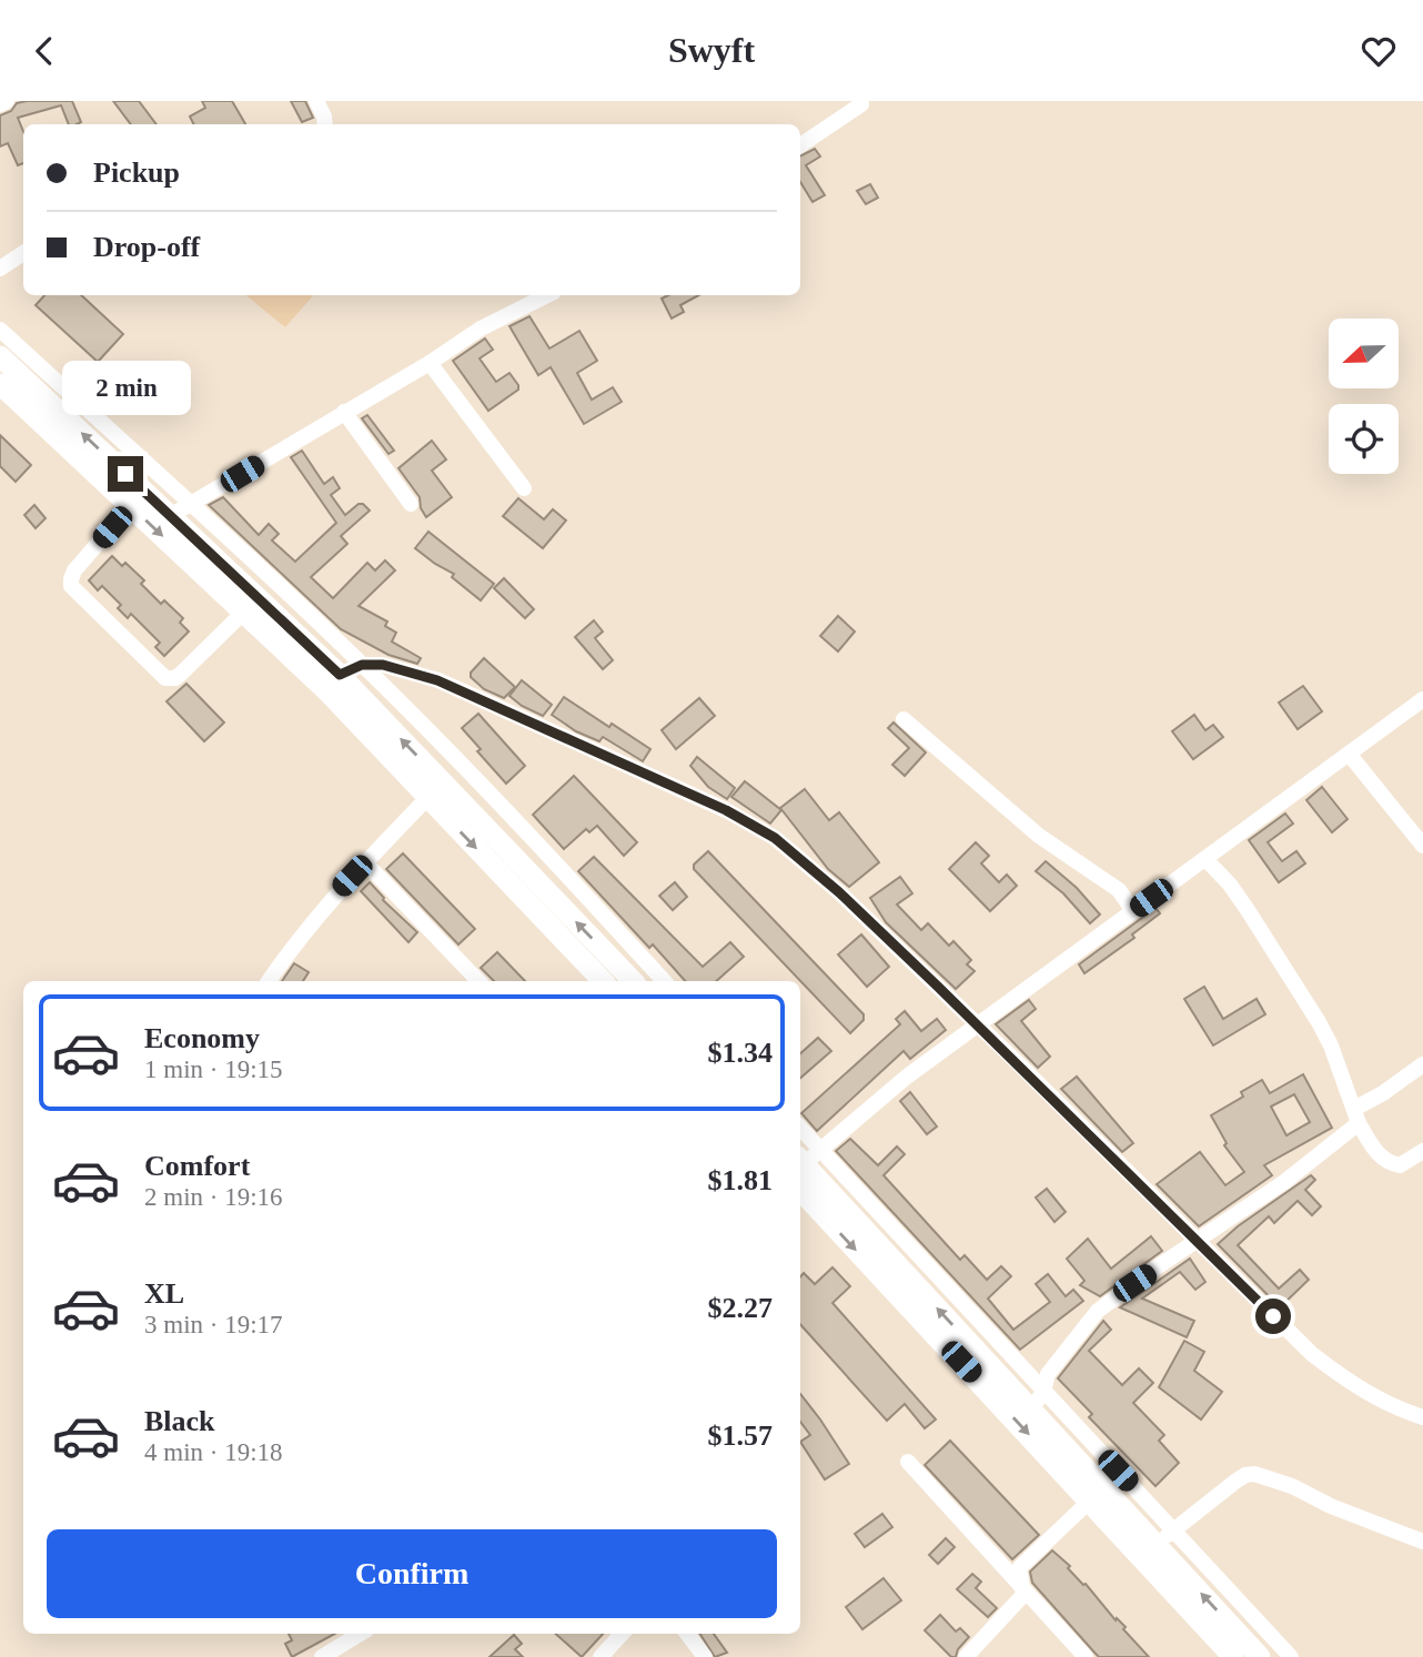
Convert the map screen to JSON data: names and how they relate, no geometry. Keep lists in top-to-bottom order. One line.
{"north":"left","page":{"header":"Swyft","banner":["Pickup","Drop-off"],"bubble":"2 min","list":[{"name":"Economy","note":"1 min · 19:15","value":"$1.34"},{"name":"Comfort","note":"2 min · 19:16","value":"$1.81"},{"name":"XL","note":"3 min · 19:17","value":"$2.27"},{"name":"Black","note":"4 min · 19:18","value":"$1.57"}],"buttons":"Confirm"}}
